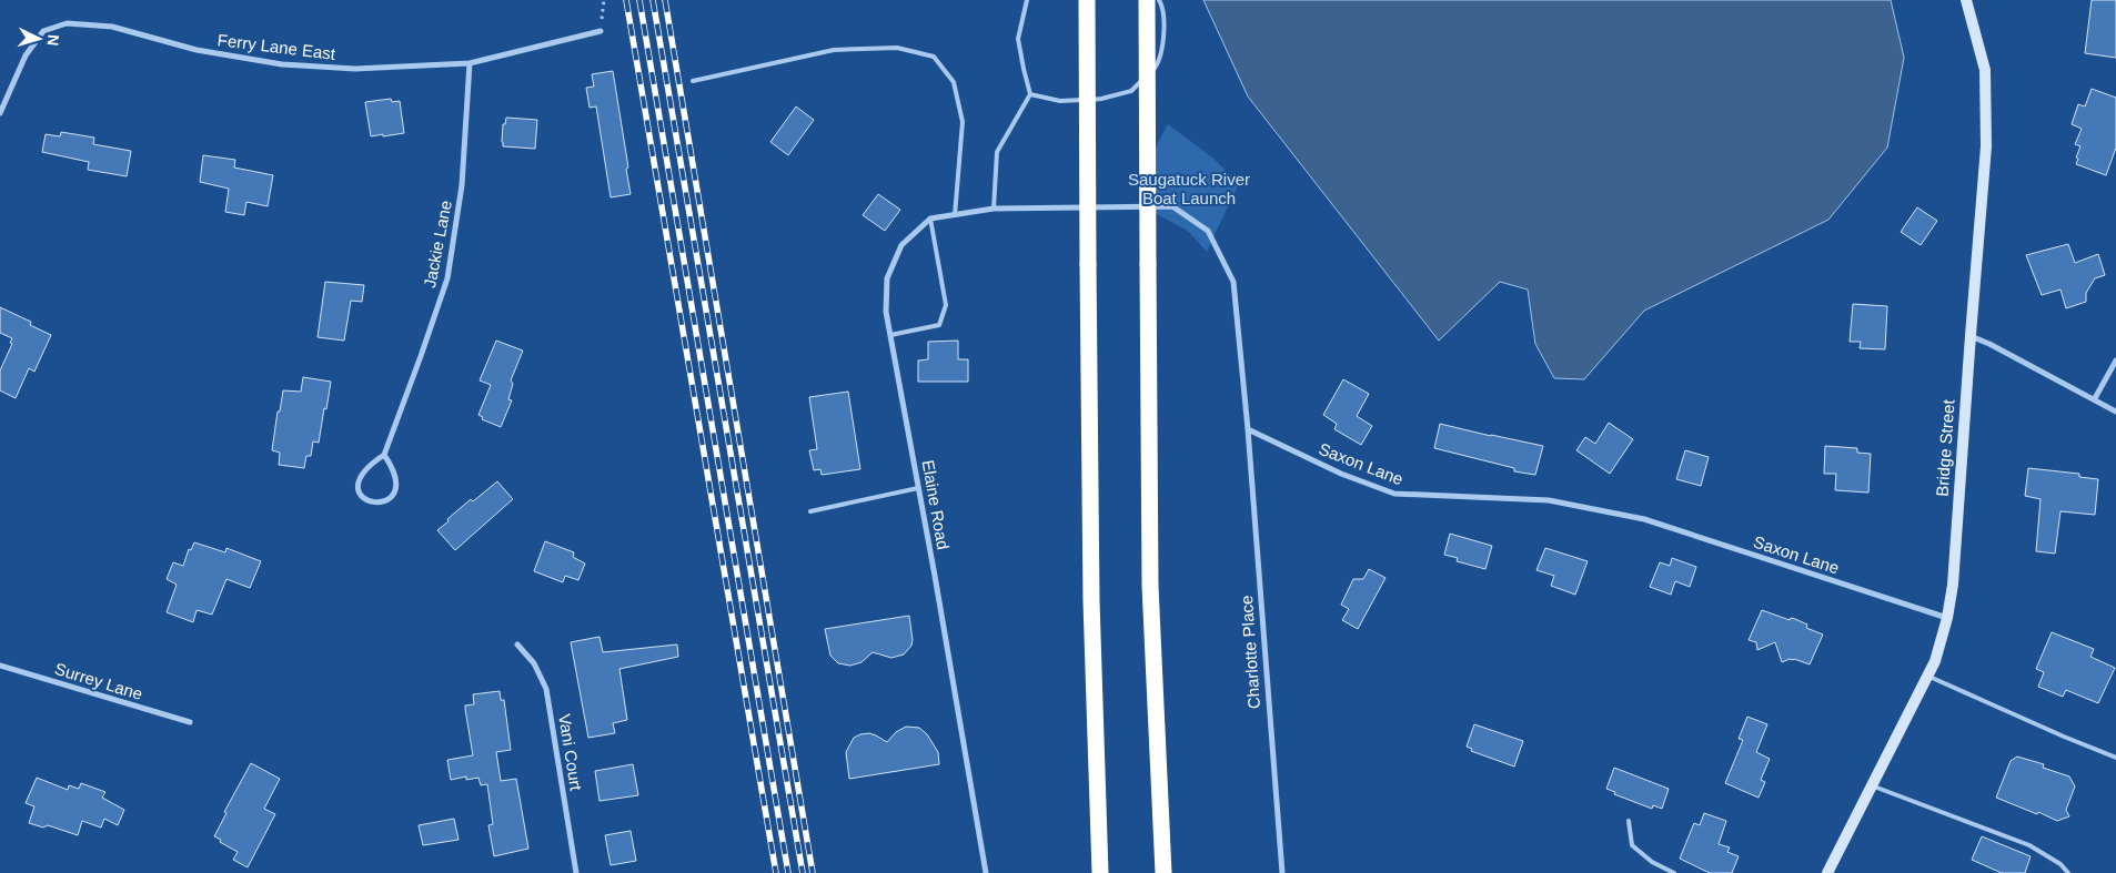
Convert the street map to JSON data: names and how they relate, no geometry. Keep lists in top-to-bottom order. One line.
{"streets":{"main road":["Bridge Street"],"street":["Ferry Lane East","Jackie Lane","Saxon Lane","Elaine Road","Charlotte Place","Surrey Lane","Vani Court"]},"crossings":[["Ferry Lane East","Jackie Lane"],["Bridge Street","Saxon Lane"],["Saxon Lane","Charlotte Place"]],"parks":["Saugatuck River Boat Launch"],"north":"right"}
